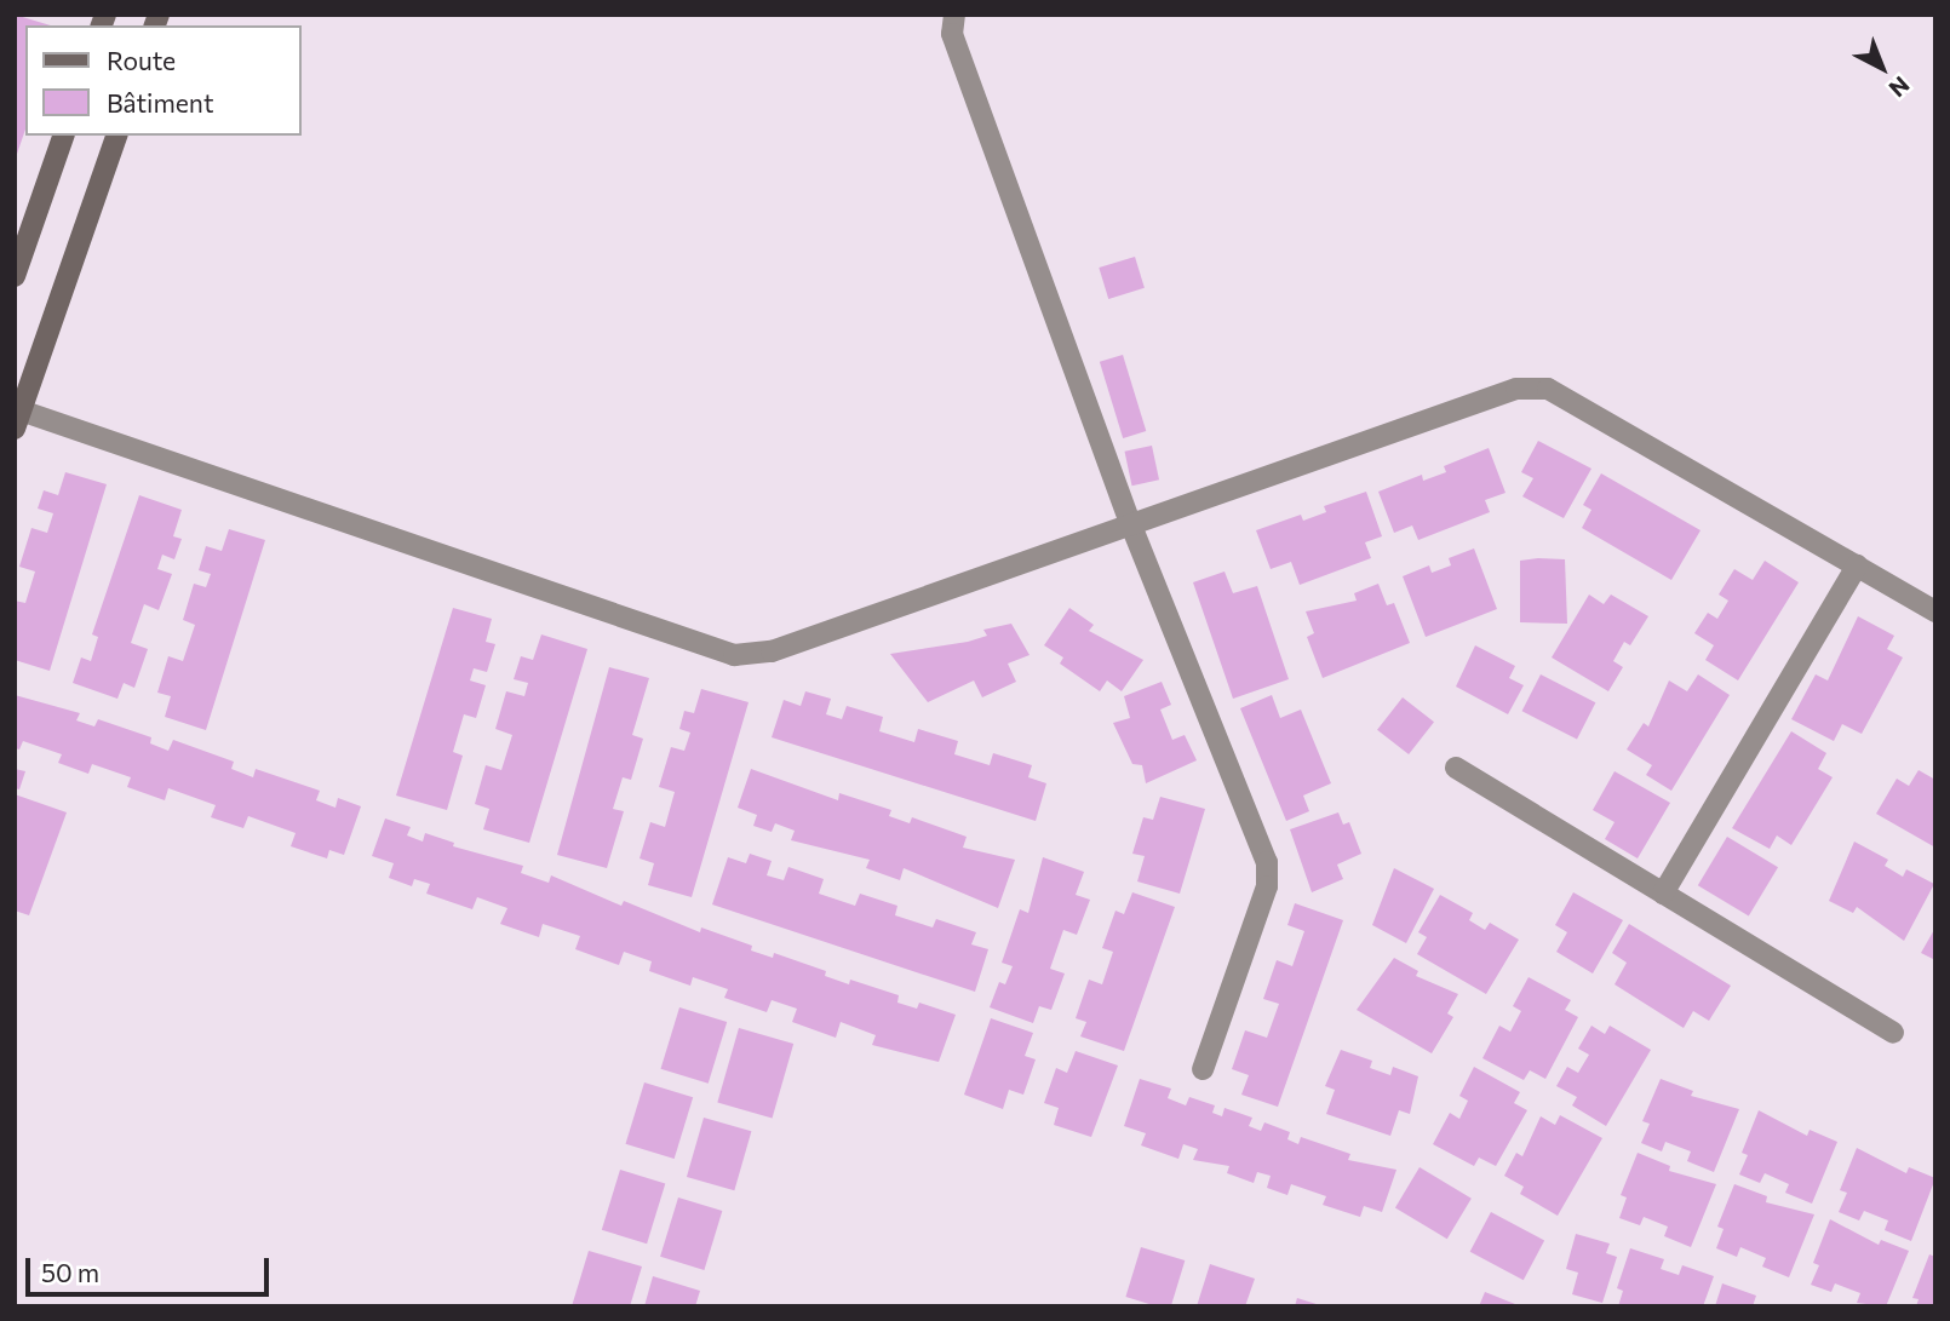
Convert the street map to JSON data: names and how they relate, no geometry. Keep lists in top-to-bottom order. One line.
{"legend":["Route","Bâtiment"],"scale_bar":"50 m","north":"bottom right"}
